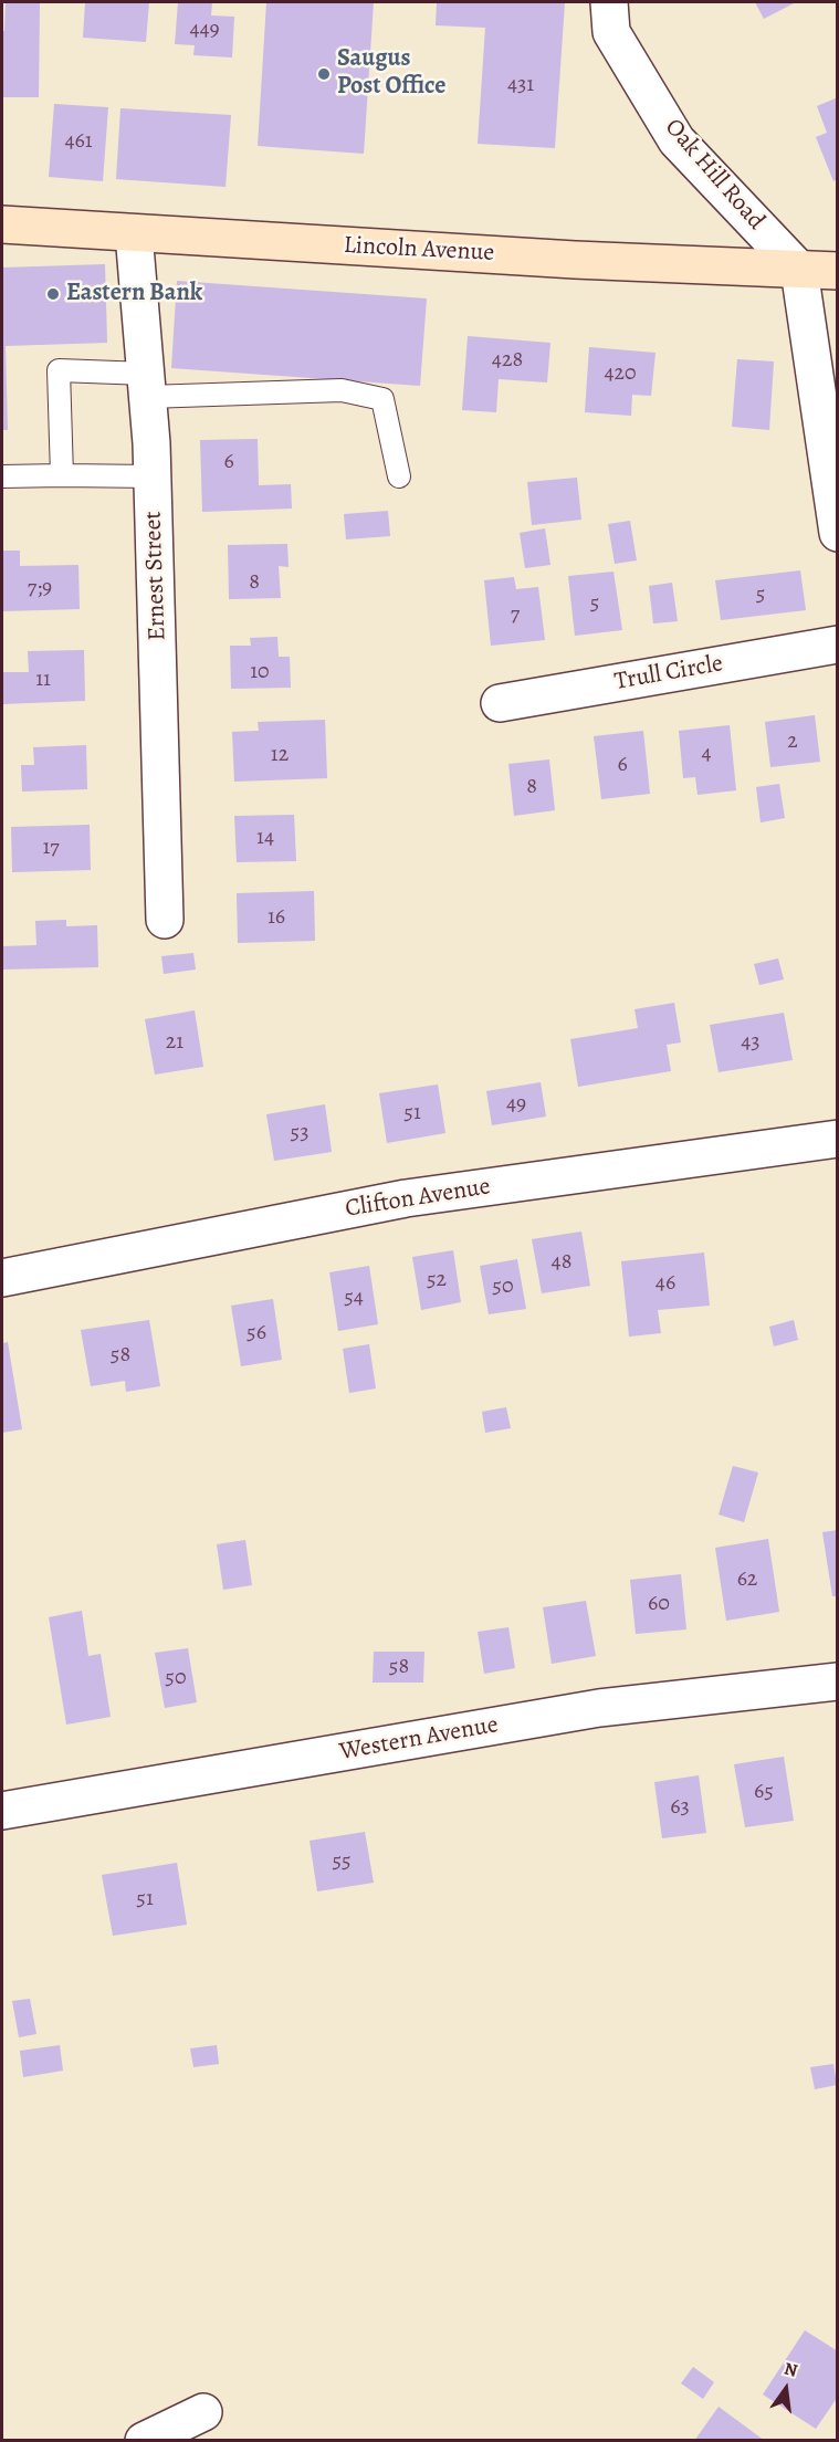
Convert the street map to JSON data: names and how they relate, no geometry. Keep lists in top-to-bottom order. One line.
{"streets":{"main road":["Lincoln Avenue"],"street":["Oak Hill Road","Ernest Street","Trull Circle","Clifton Avenue","Western Avenue"]},"crossings":[["Oak Hill Road","Lincoln Avenue"],["Lincoln Avenue","Ernest Street"]],"places":["Saugus Post Office","Eastern Bank"],"house_numbers":["449","431","461","428","420","6","8","7;9","5","5","7","10","11","2","4","12","6","8","14","17","16","21","43","49","51","53","48","52","46","50","54","56","58","62","60","58","50","65","63","55","51"],"north":"top"}
